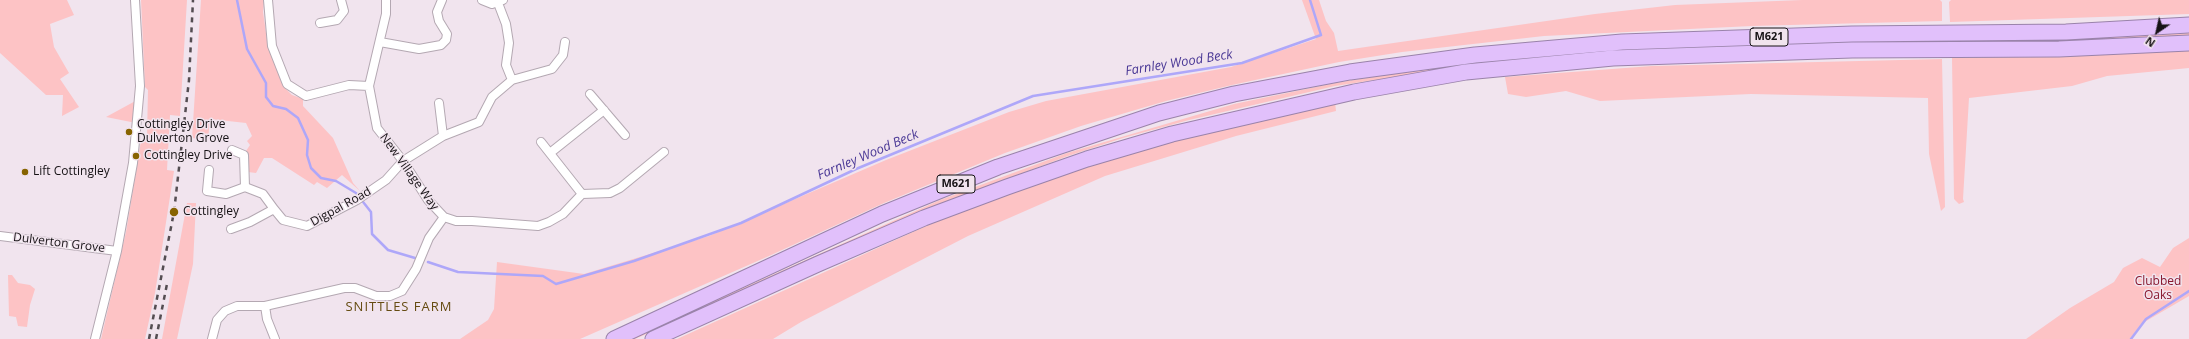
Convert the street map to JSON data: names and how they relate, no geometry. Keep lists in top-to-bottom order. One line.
{"streets":{"highway":["M621"],"street":["New Village Way","Digpal Road","Dulverton Grove"]},"crossings":[["New Village Way","Digpal Road"]],"districts":["SNITTLES FARM"],"water":["Farnley Wood Beck"],"parks":["Clubbed Oaks"],"places":["Cottingley Drive Dulverton Grove","Cottingley Drive","Lift Cottingley","Cottingley"],"north":"bottom left"}
